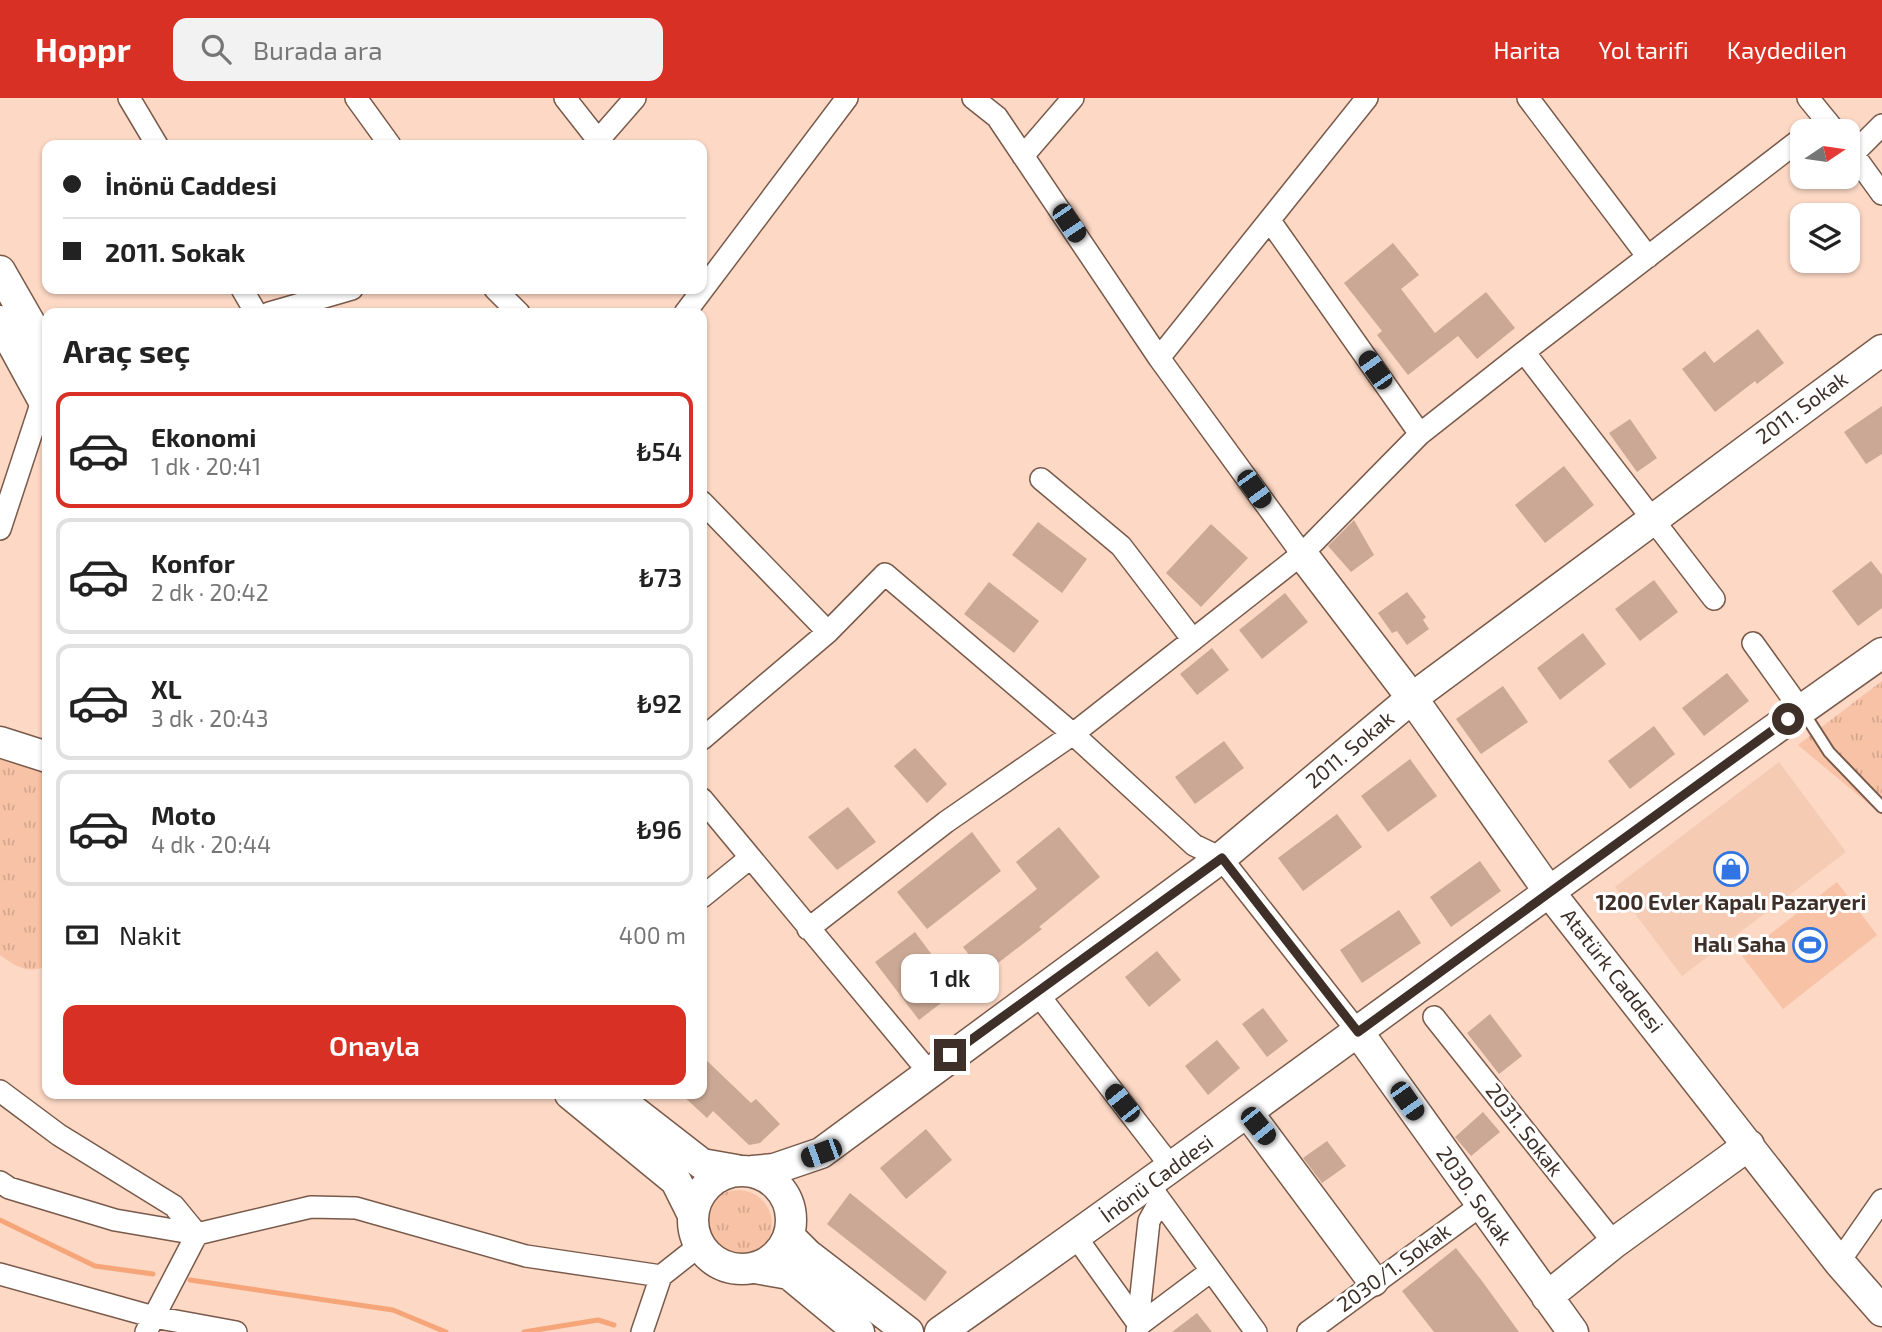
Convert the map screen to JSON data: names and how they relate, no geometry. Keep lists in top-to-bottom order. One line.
{"streets":{"street":["2011. Sokak","Atatürk Caddesi","2031. Sokak","İnönü Caddesi","2030. Sokak","2030/1. Sokak"]},"crossings":[["2011. Sokak","Atatürk Caddesi"],["Atatürk Caddesi","İnönü Caddesi"],["İnönü Caddesi","2030. Sokak"],["2030. Sokak","2030/1. Sokak"]],"places":{"shop":["1200 Evler Kapalı Pazaryeri"],"sports":["Halı Saha"]},"north":"right","page":{"header":"Hoppr","search":"Burada ara","nav":["Harita","Yol tarifi","Kaydedilen"],"banner":["İnönü Caddesi","2011. Sokak"],"heading":"Araç seç","list":[{"name":"Ekonomi","note":"1 dk · 20:41","value":"₺54"},{"name":"Konfor","note":"2 dk · 20:42","value":"₺73"},{"name":"XL","note":"3 dk · 20:43","value":"₺92"},{"name":"Moto","note":"4 dk · 20:44","value":"₺96"}],"pay":["Nakit","400 m"],"bubble":"1 dk","buttons":"Onayla"}}
